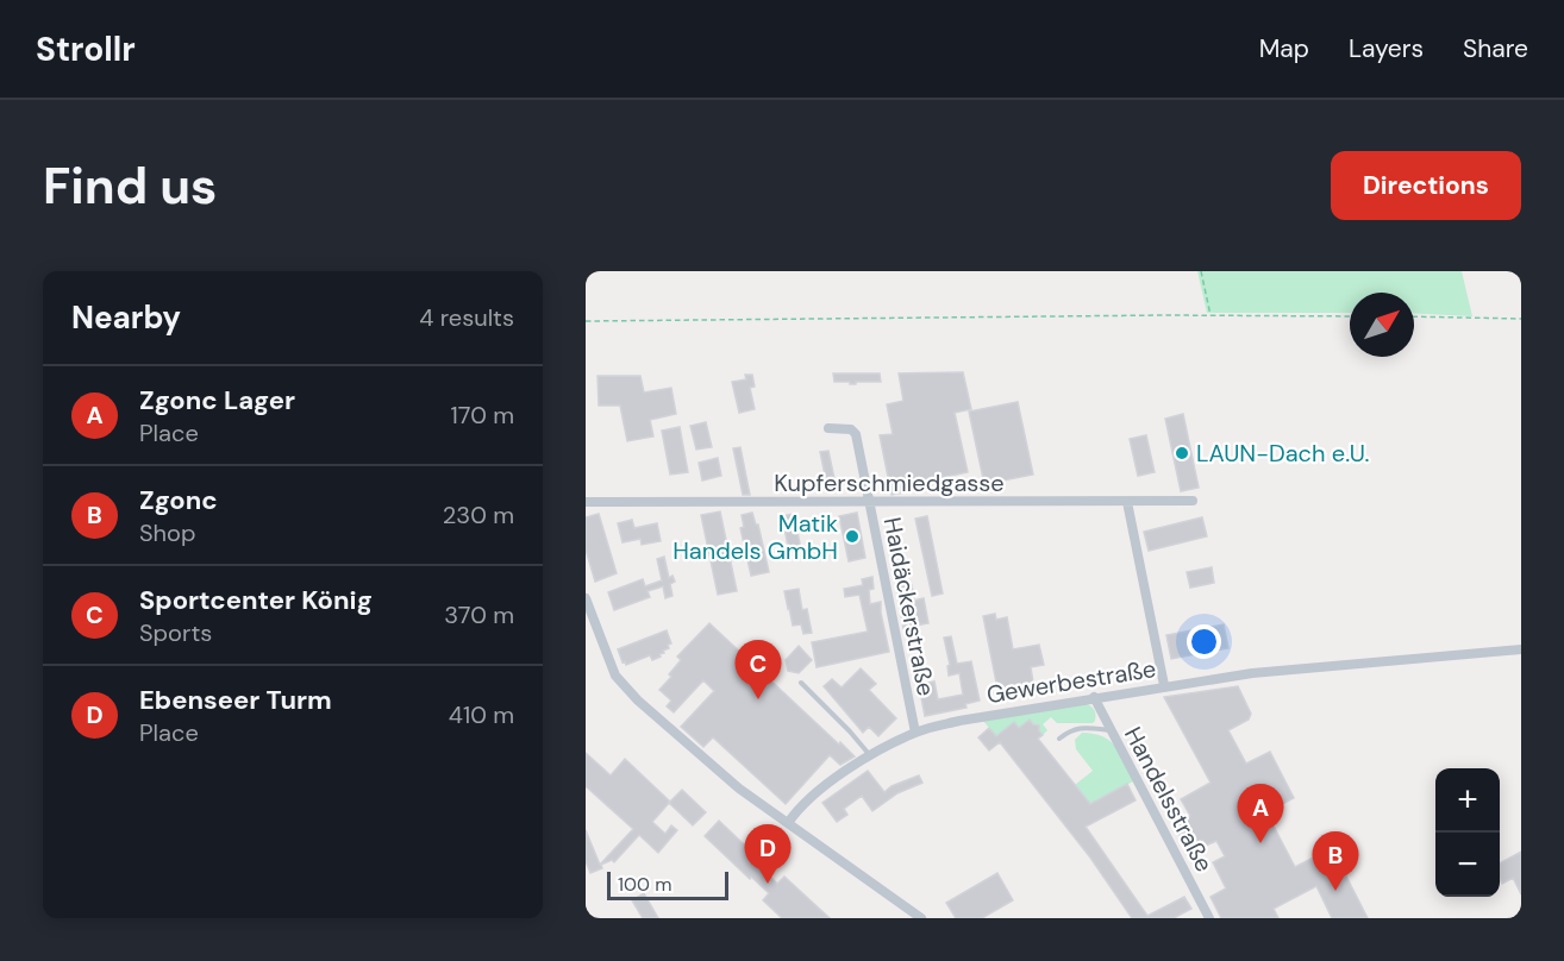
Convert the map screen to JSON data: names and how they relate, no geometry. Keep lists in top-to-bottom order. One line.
{"streets":{"street":["Kupferschmiedgasse","Haidäckerstraße","Gewerbestraße","Handelsstraße"]},"crossings":[["Kupferschmiedgasse","Haidäckerstraße"],["Haidäckerstraße","Gewerbestraße"],["Gewerbestraße","Handelsstraße"]],"places":["LAUN-Dach e.U.","Matik Handels GmbH"],"scale_bar":"100 m","north":"top right","page":{"header":"Strollr","nav":["Map","Layers","Share"],"buttons":"Directions","title":"Find us","heading":["Nearby","4 results"],"list":[{"mark":"A","name":"Zgonc Lager","note":"Place","value":"170 m"},{"mark":"B","name":"Zgonc","note":"Shop","value":"230 m"},{"mark":"C","name":"Sportcenter König","note":"Sports","value":"370 m"},{"mark":"D","name":"Ebenseer Turm","note":"Place","value":"410 m"}],"pins":["C","A","D","B"],"map_buttons":["+","−"],"scale":"100 m"}}
